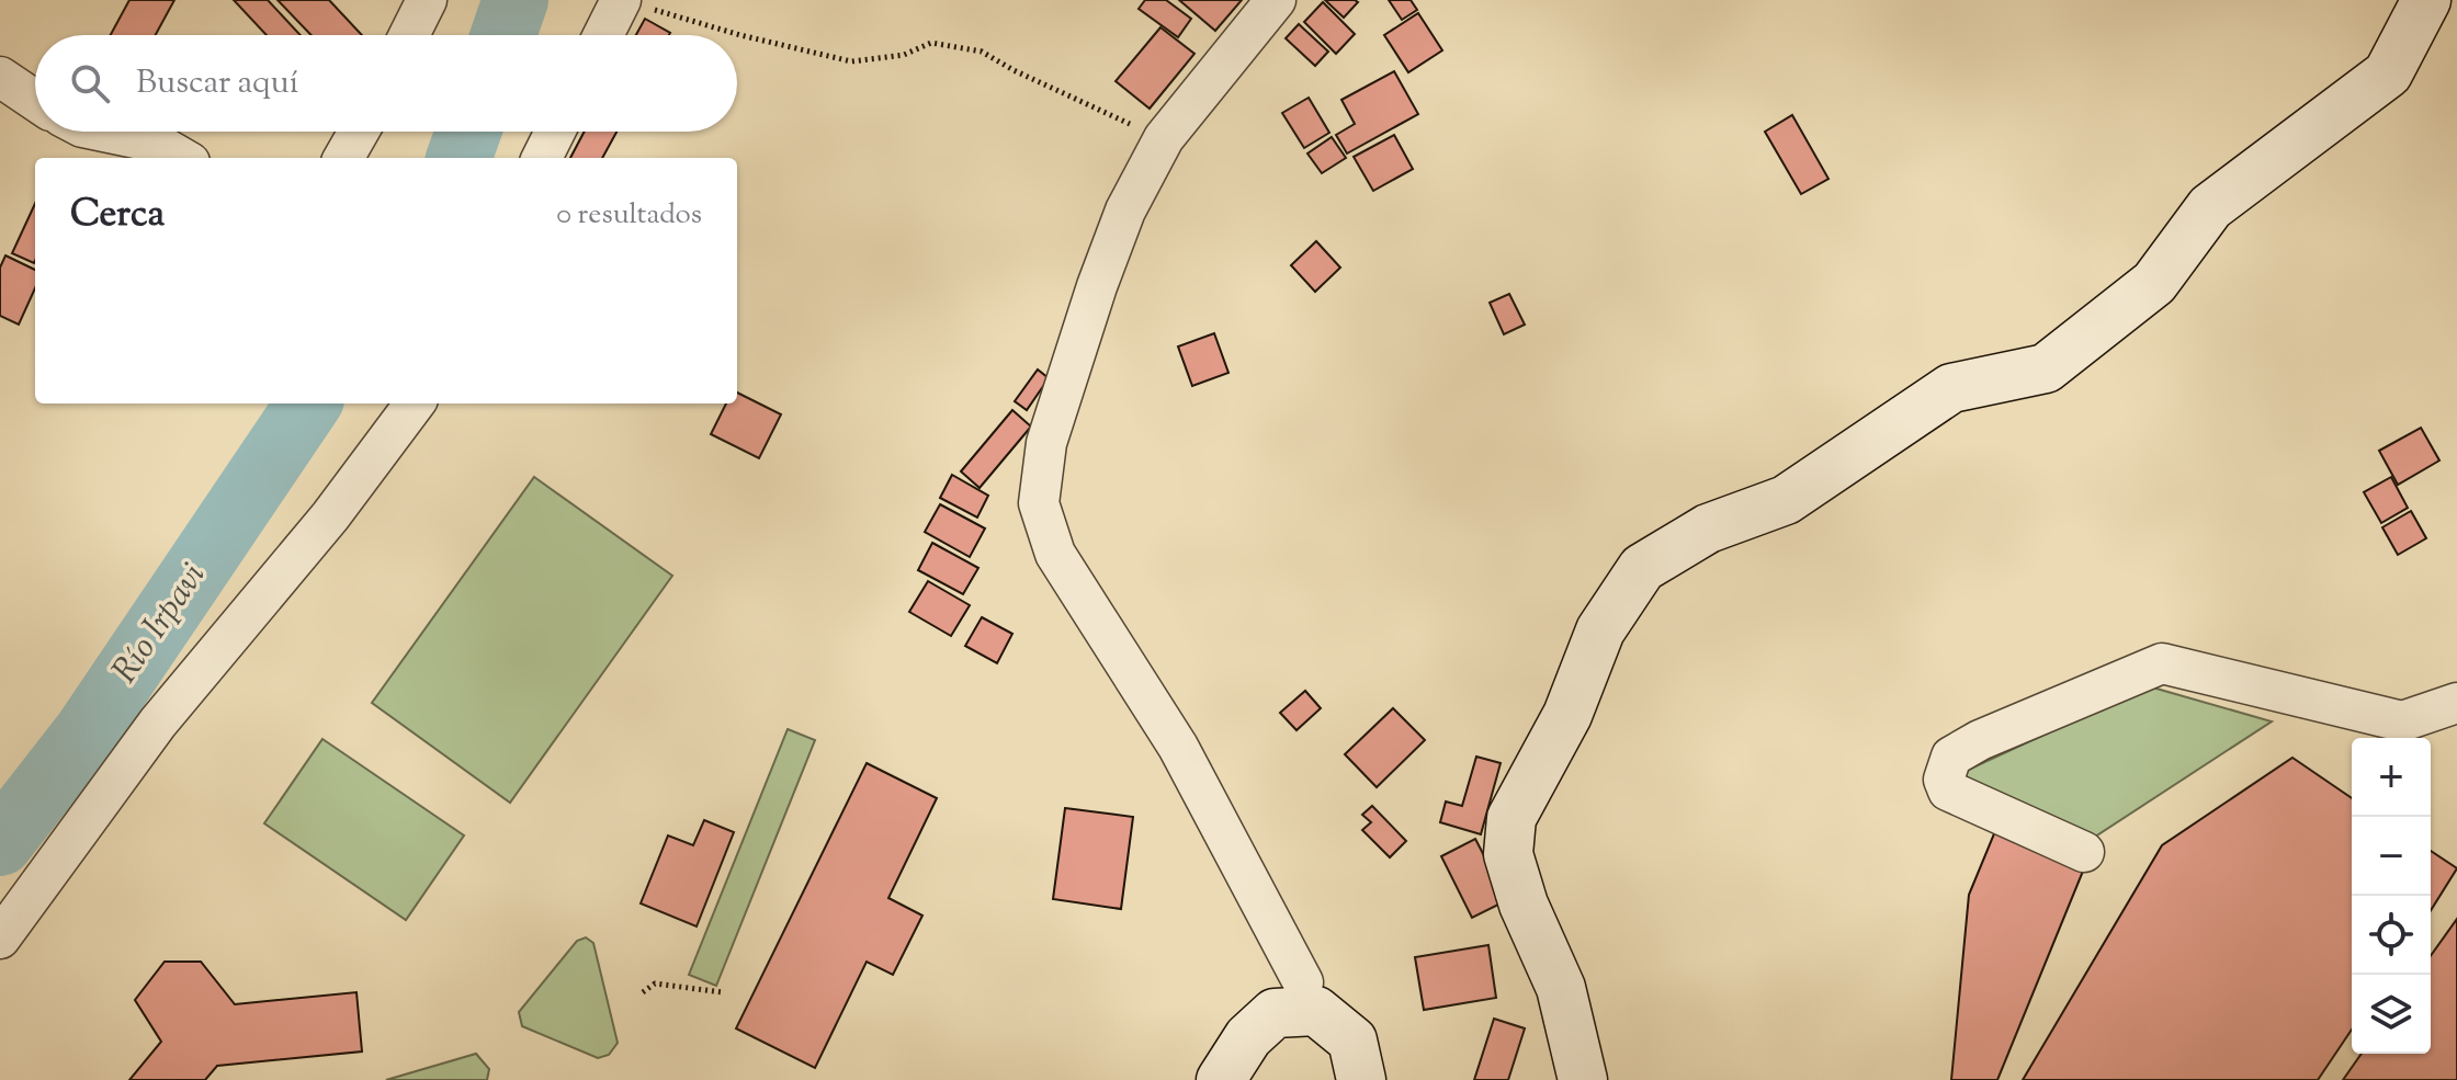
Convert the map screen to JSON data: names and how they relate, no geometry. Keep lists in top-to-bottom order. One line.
{"water":["Río Irpavi"],"page":{"search":"Buscar aquí","heading":["Cerca","0 resultados"],"map_buttons":["+","−"]}}
